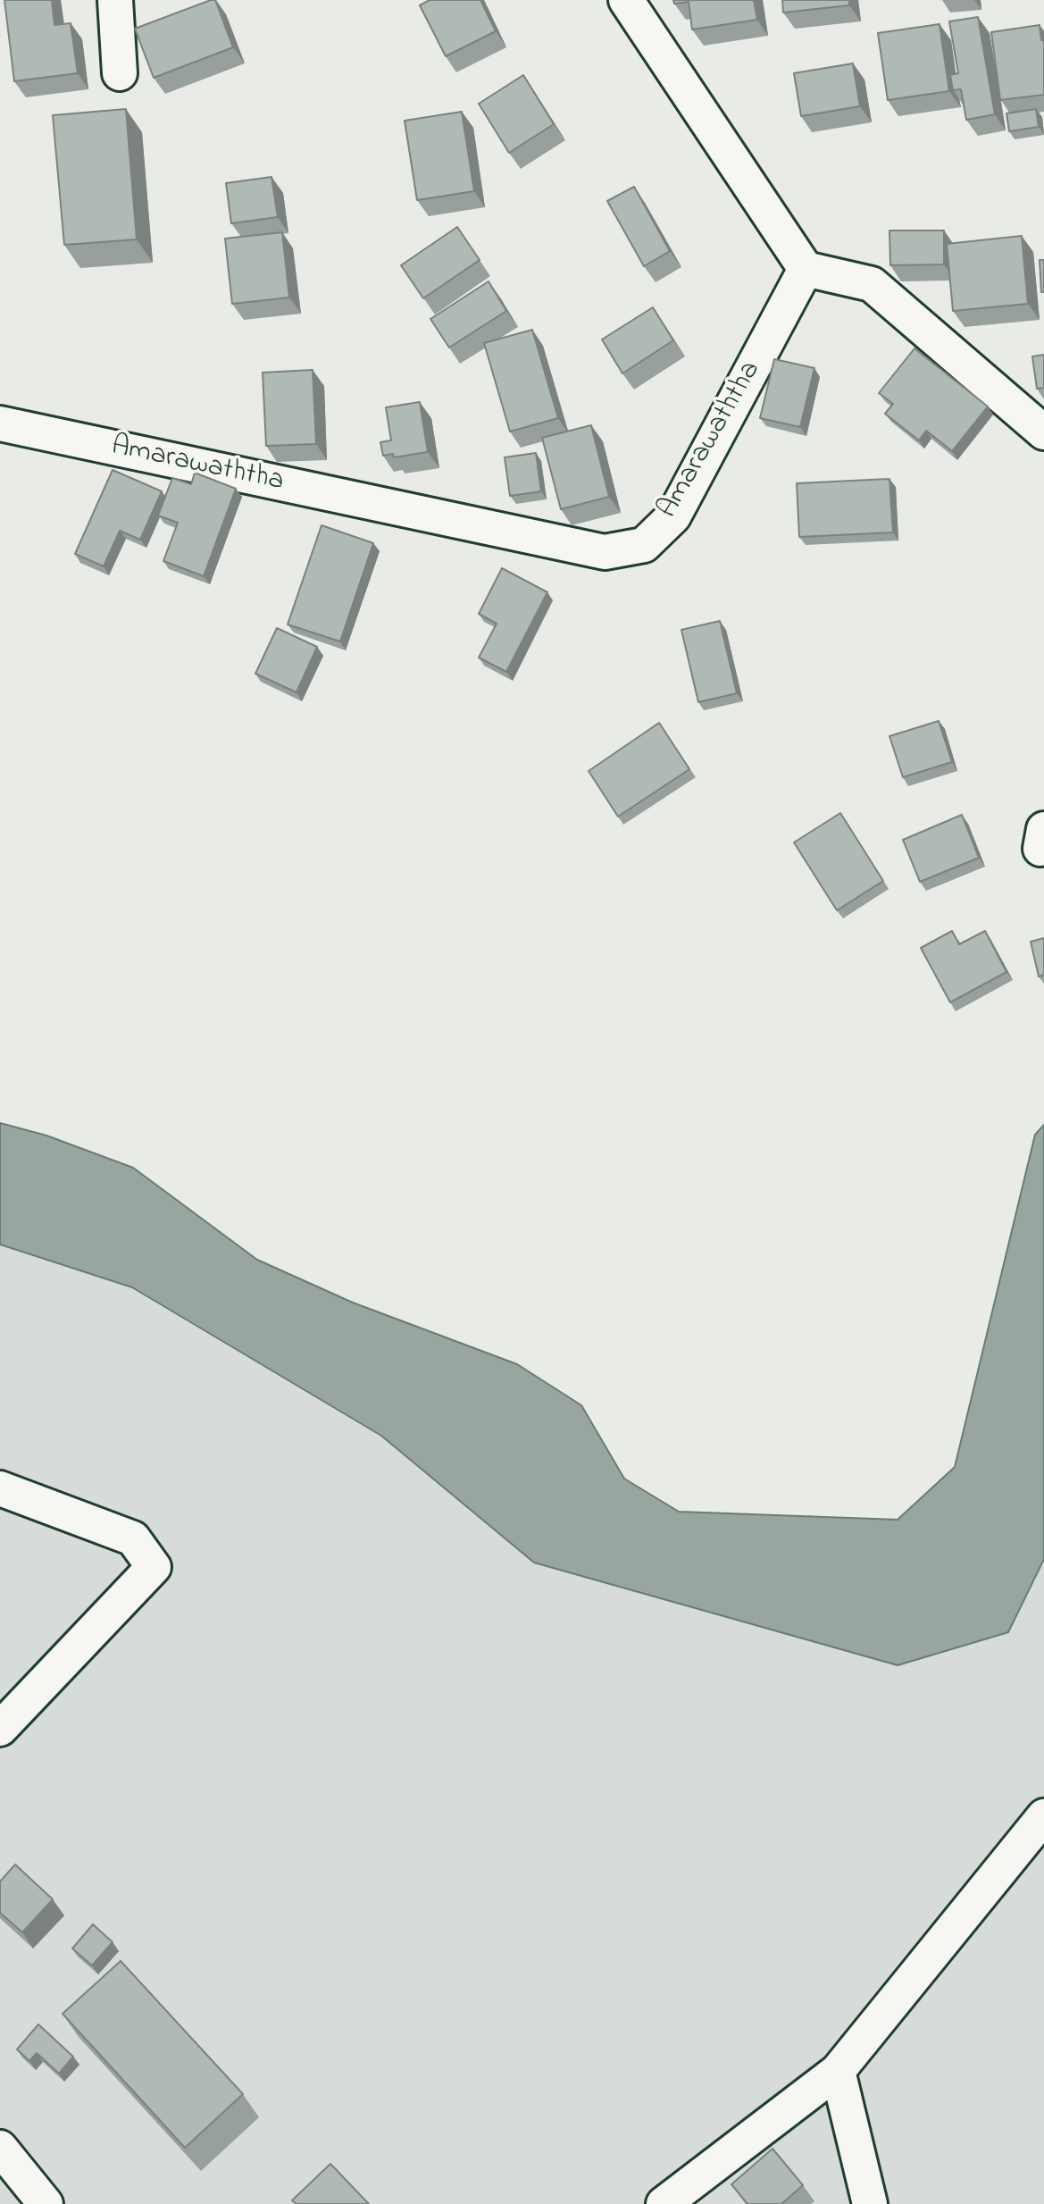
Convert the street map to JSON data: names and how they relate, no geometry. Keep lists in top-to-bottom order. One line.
{"streets":{"street":["Amarawaththa"]}}
